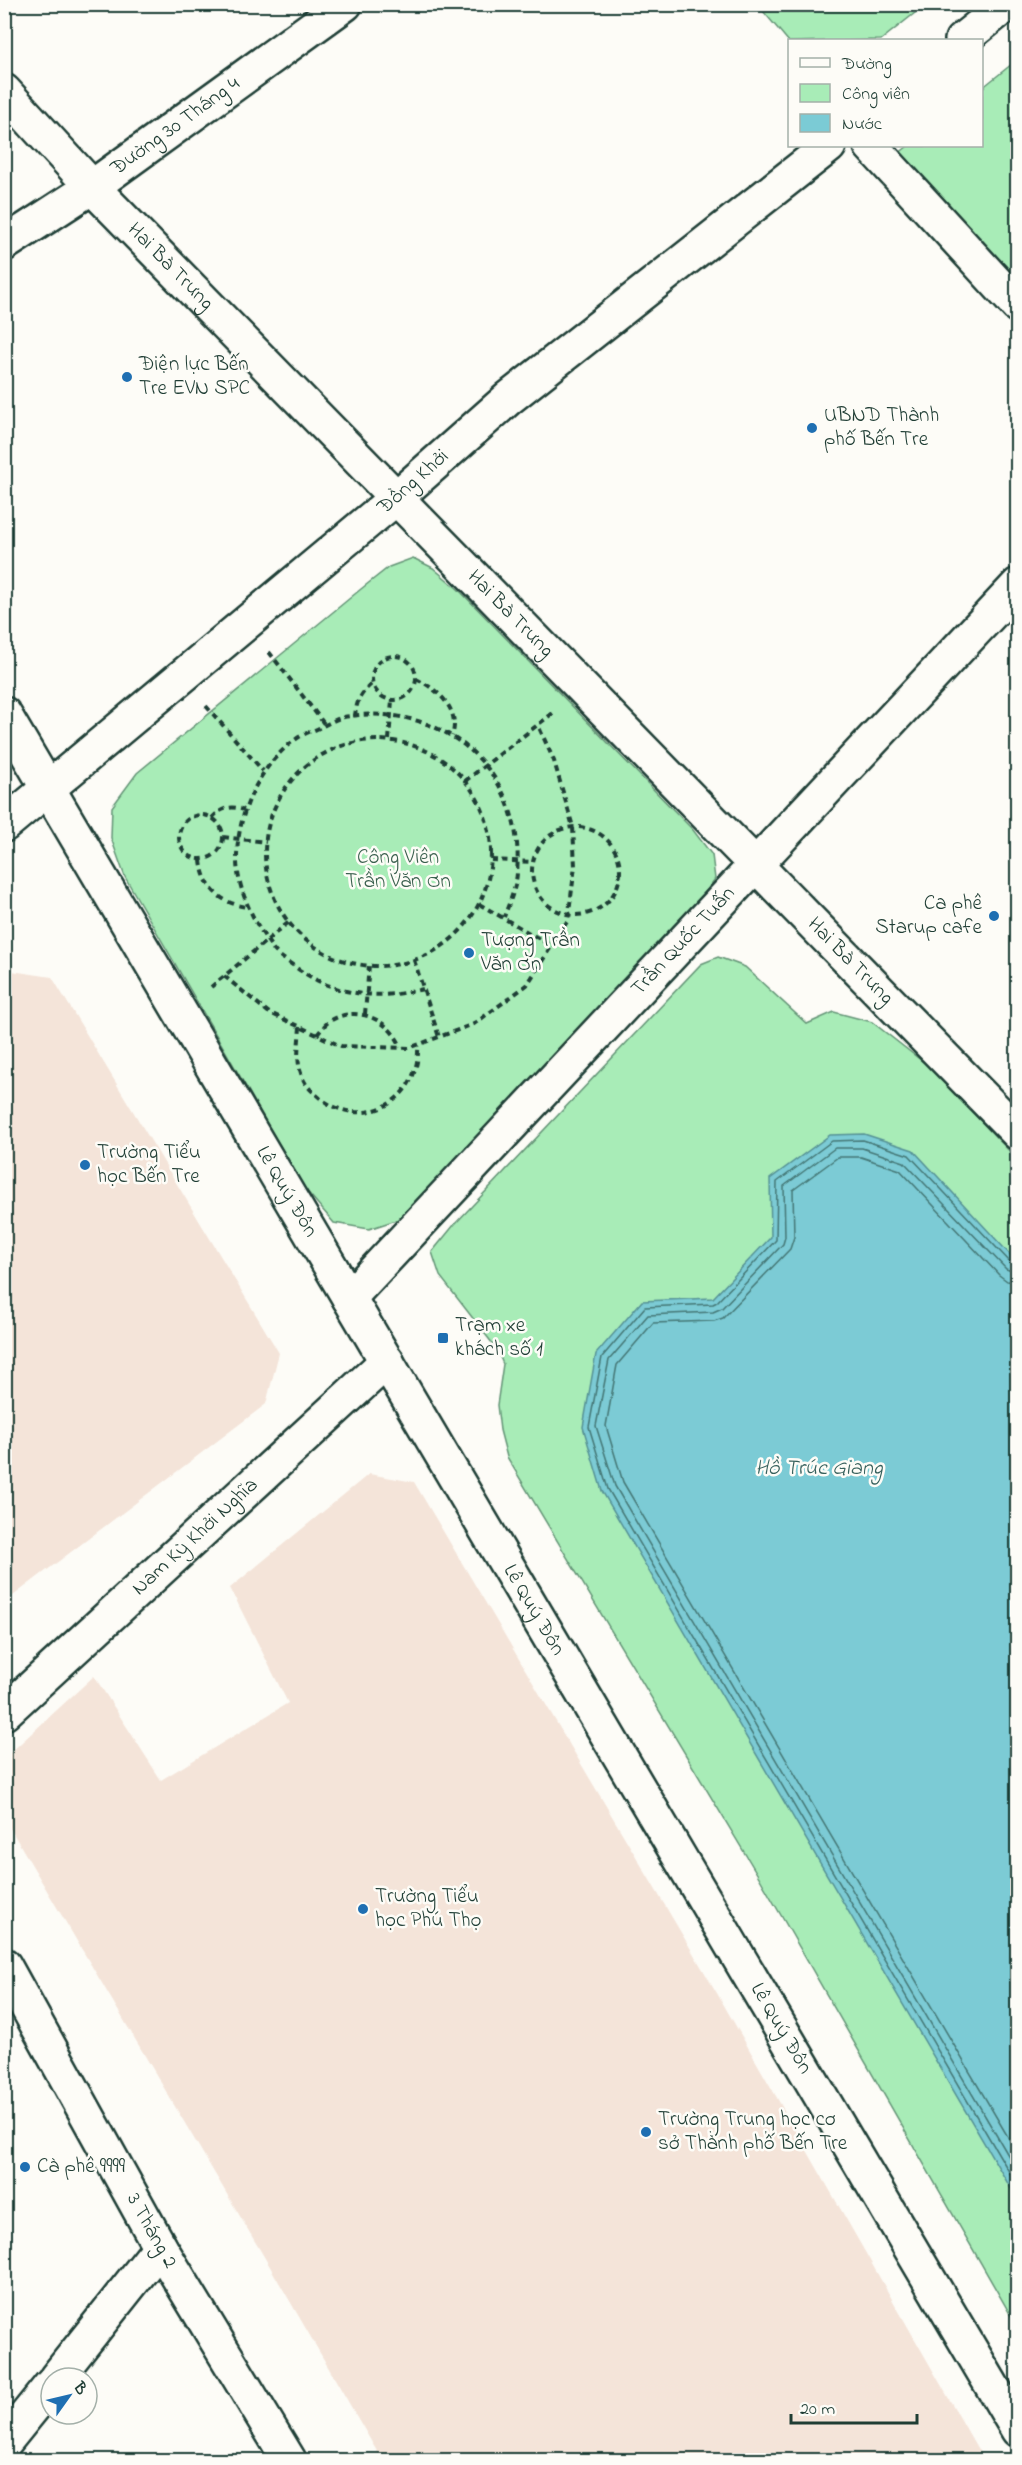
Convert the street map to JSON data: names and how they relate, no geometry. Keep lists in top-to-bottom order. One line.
{"streets":{"street":["Đường 30 Tháng 4","Hai Bà Trưng","Đồng Khởi","Trần Quốc Tuấn","Lê Quý Đôn","Nam Kỳ Khởi Nghĩa","3 Tháng 2"]},"crossings":[["Đường 30 Tháng 4","Hai Bà Trưng"],["Hai Bà Trưng","Đồng Khởi"],["Hai Bà Trưng","Trần Quốc Tuấn"],["Đồng Khởi","Lê Quý Đôn"],["Trần Quốc Tuấn","Lê Quý Đôn"],["Lê Quý Đôn","Nam Kỳ Khởi Nghĩa"]],"water":["Hồ Trúc Giang"],"parks":["Công Viên Trần Văn Ơn"],"places":{"other":["Điện lực Bến Tre EVN SPC","UBND Thành phố Bến Tre","Ca phê Starup cafe","Tượng Trần Văn Ơn","Trường Tiểu học Bến Tre","Trường Tiểu học Phú Thọ","Trường Trung học cơ sở Thành phố Bến Tre","Cà phê 9999"],"transit":["Trạm xe khách số 1"]},"legend":["Đường","Công viên","Nước"],"scale_bar":"20 m","north":"top right"}
